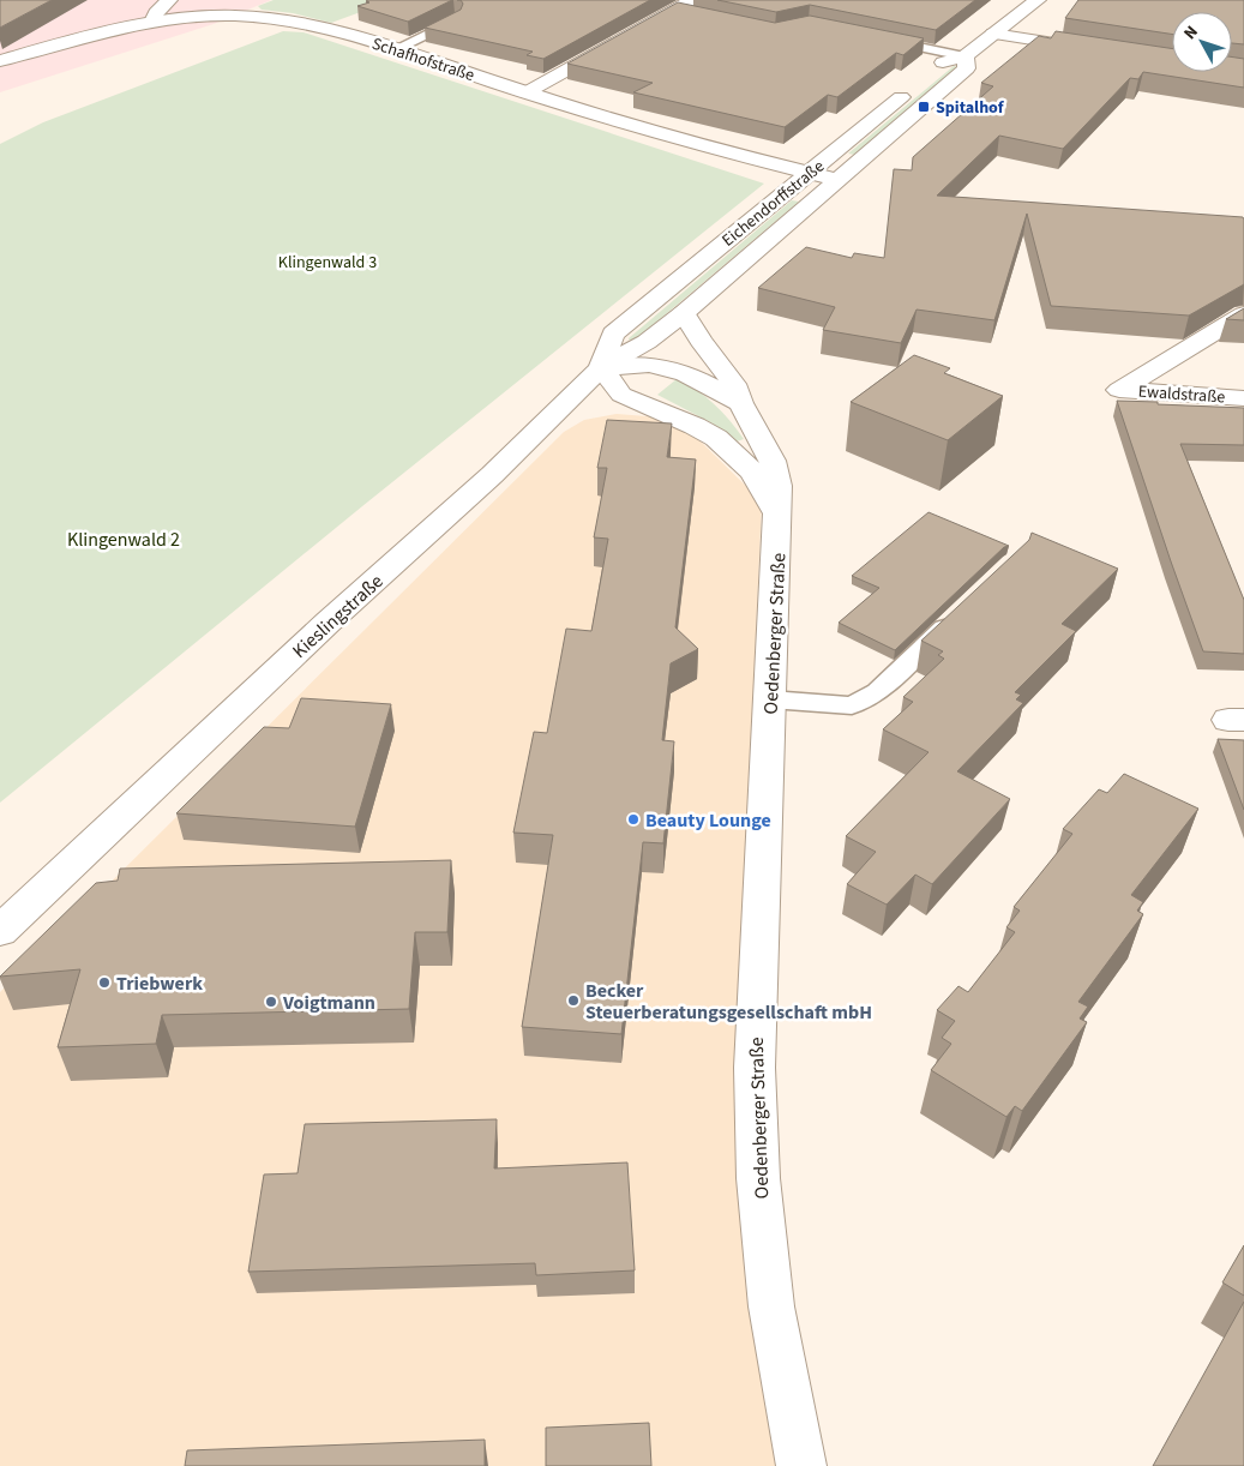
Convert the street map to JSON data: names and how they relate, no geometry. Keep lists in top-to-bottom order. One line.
{"streets":{"street":["Schafhofstraße","Eichendorffstraße","Ewaldstraße","Kieslingstraße","Oedenberger Straße"]},"crossings":[["Schafhofstraße","Eichendorffstraße"],["Eichendorffstraße","Kieslingstraße"],["Eichendorffstraße","Oedenberger Straße"],["Kieslingstraße","Oedenberger Straße"]],"parks":["Klingenwald 3","Klingenwald 2"],"places":{"transit":["Spitalhof"],"other":["Beauty Lounge","Triebwerk","Becker Steuerberatungsgesellschaft mbH","Voigtmann"]},"north":"top left"}
